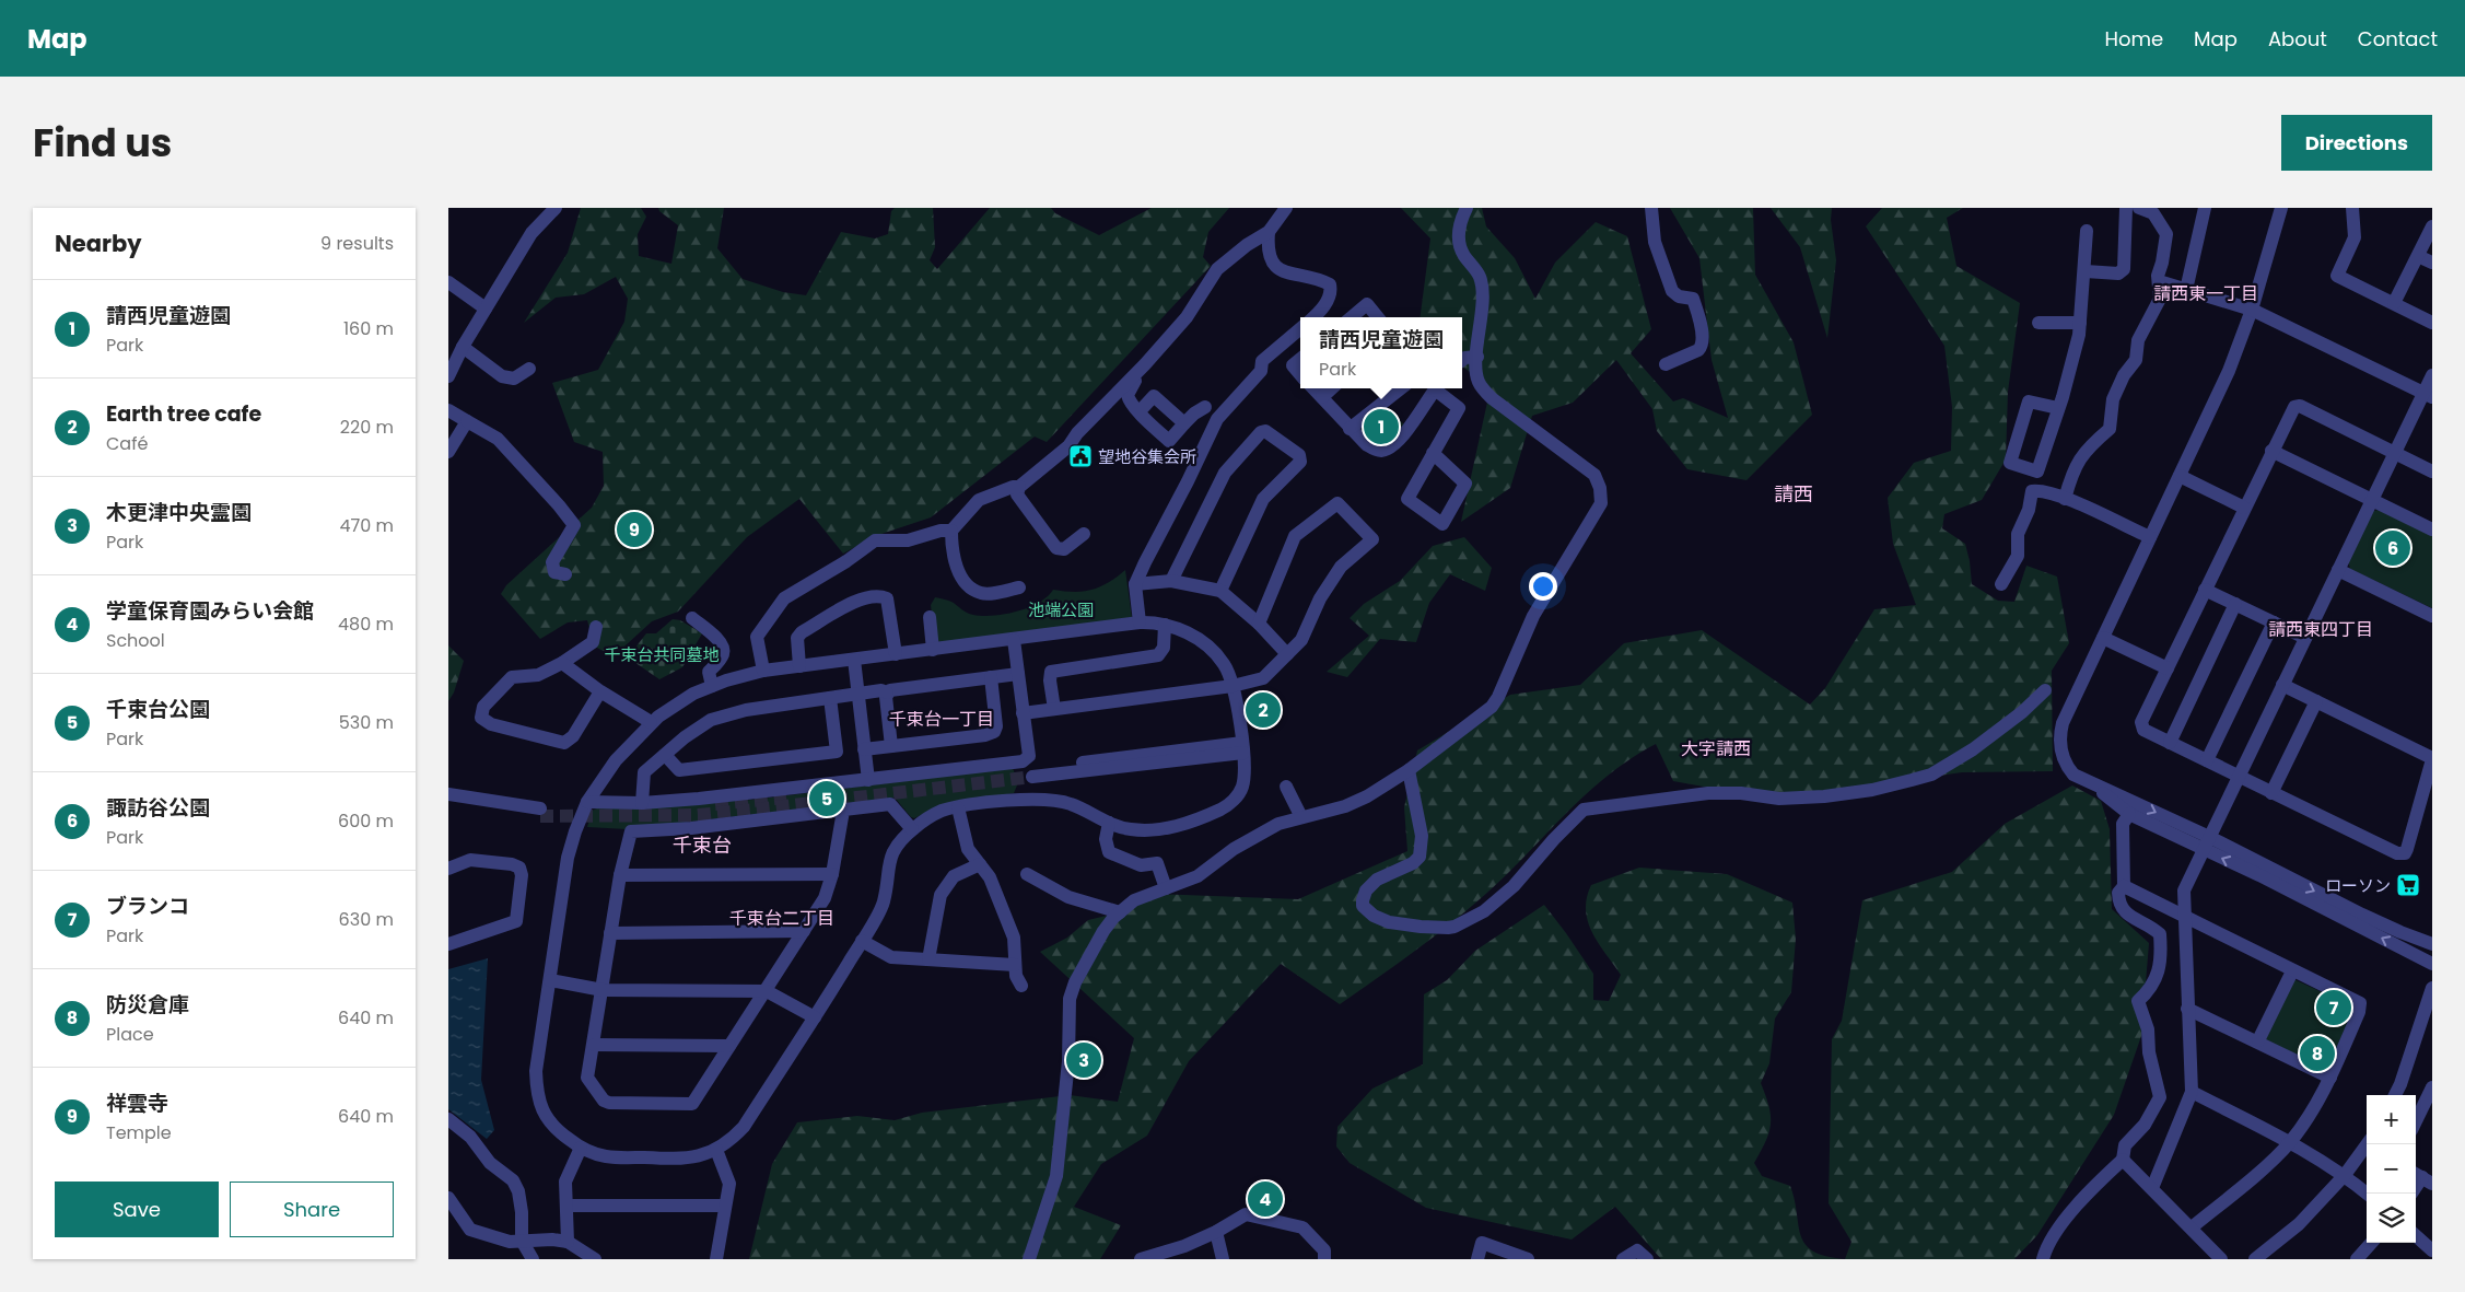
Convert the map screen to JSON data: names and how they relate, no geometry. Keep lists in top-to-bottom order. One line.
{"districts":["請西東一丁目","請西","請西東四丁目","千束台一丁目","大字請西","千束台","千束台二丁目"],"parks":["池端公園","千束台共同墓地"],"places":{"public building":["望地谷集会所"],"supermarket":["ローソン"]},"page":{"header":"Map","nav":["Home","Map","About","Contact"],"title":"Find us","buttons":["Directions",["Save","Share"]],"heading":["Nearby","9 results"],"list":[{"mark":"1","name":"請西児童遊園","note":"Park","value":"160 m"},{"mark":"2","name":"Earth tree cafe","note":"Café","value":"220 m"},{"mark":"3","name":"木更津中央霊園","note":"Park","value":"470 m"},{"mark":"4","name":"学童保育園みらい会館","note":"School","value":"480 m"},{"mark":"5","name":"千束台公園","note":"Park","value":"530 m"},{"mark":"6","name":"諏訪谷公園","note":"Park","value":"600 m"},{"mark":"7","name":"ブランコ","note":"Park","value":"630 m"},{"mark":"8","name":"防災倉庫","note":"Place","value":"640 m"},{"mark":"9","name":"祥雲寺","note":"Temple","value":"640 m"}],"popup":["請西児童遊園","Park"],"pins":["1","9","6","2","5","7","8","3","4"],"map_buttons":["+","−"]}}
